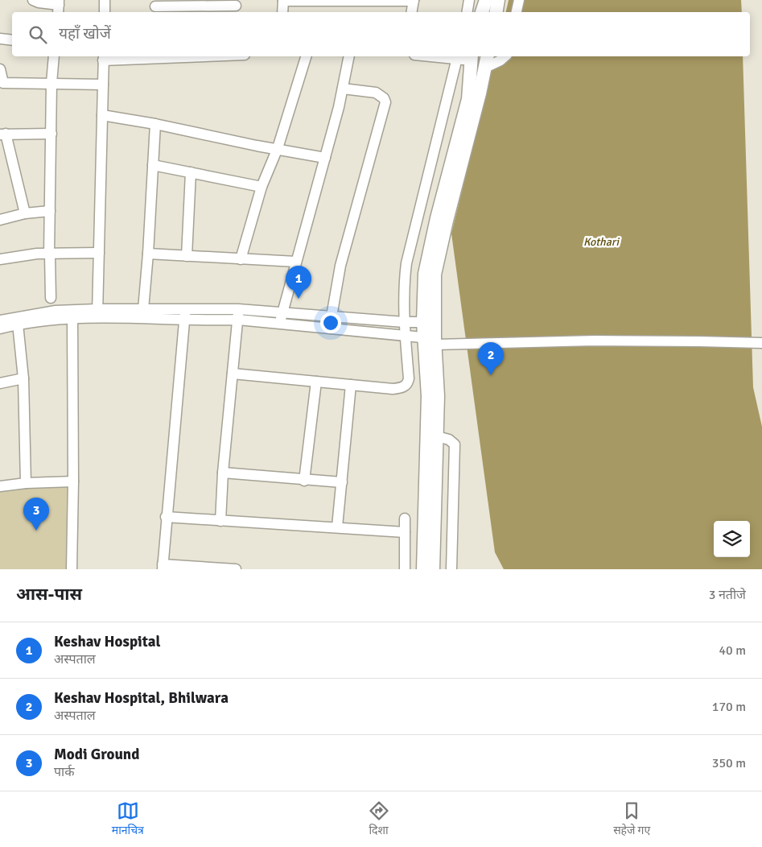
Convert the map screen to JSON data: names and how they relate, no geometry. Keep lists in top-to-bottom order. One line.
{"water":["Kothari"],"page":{"search":"यहाँ खोजें","pins":["1","2","3"],"heading":["आस-पास","3 नतीजे"],"list":[{"mark":"1","name":"Keshav Hospital","note":"अस्पताल","value":"40 m"},{"mark":"2","name":"Keshav Hospital, Bhilwara","note":"अस्पताल","value":"170 m"},{"mark":"3","name":"Modi Ground","note":"पार्क","value":"350 m"}],"nav":["मानचित्र","दिशा","सहेजे गए"]}}
